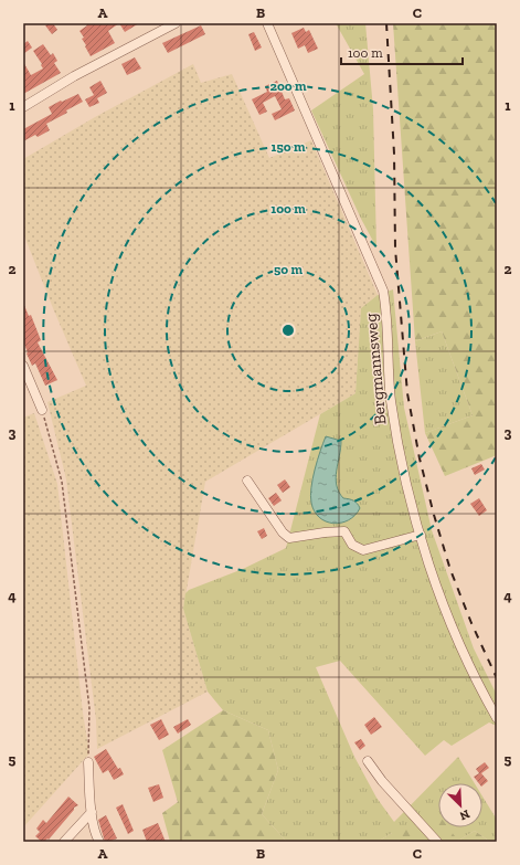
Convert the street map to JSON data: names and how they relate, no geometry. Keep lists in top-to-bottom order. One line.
{"streets":{"street":["Bergmannsweg"]},"scale_bar":"100 m","north":"bottom right","grid":{"columns":["A","B","C"],"rows":["1","2","3","4","5"]},"rings":["200 m","150 m","100 m","50 m"]}
